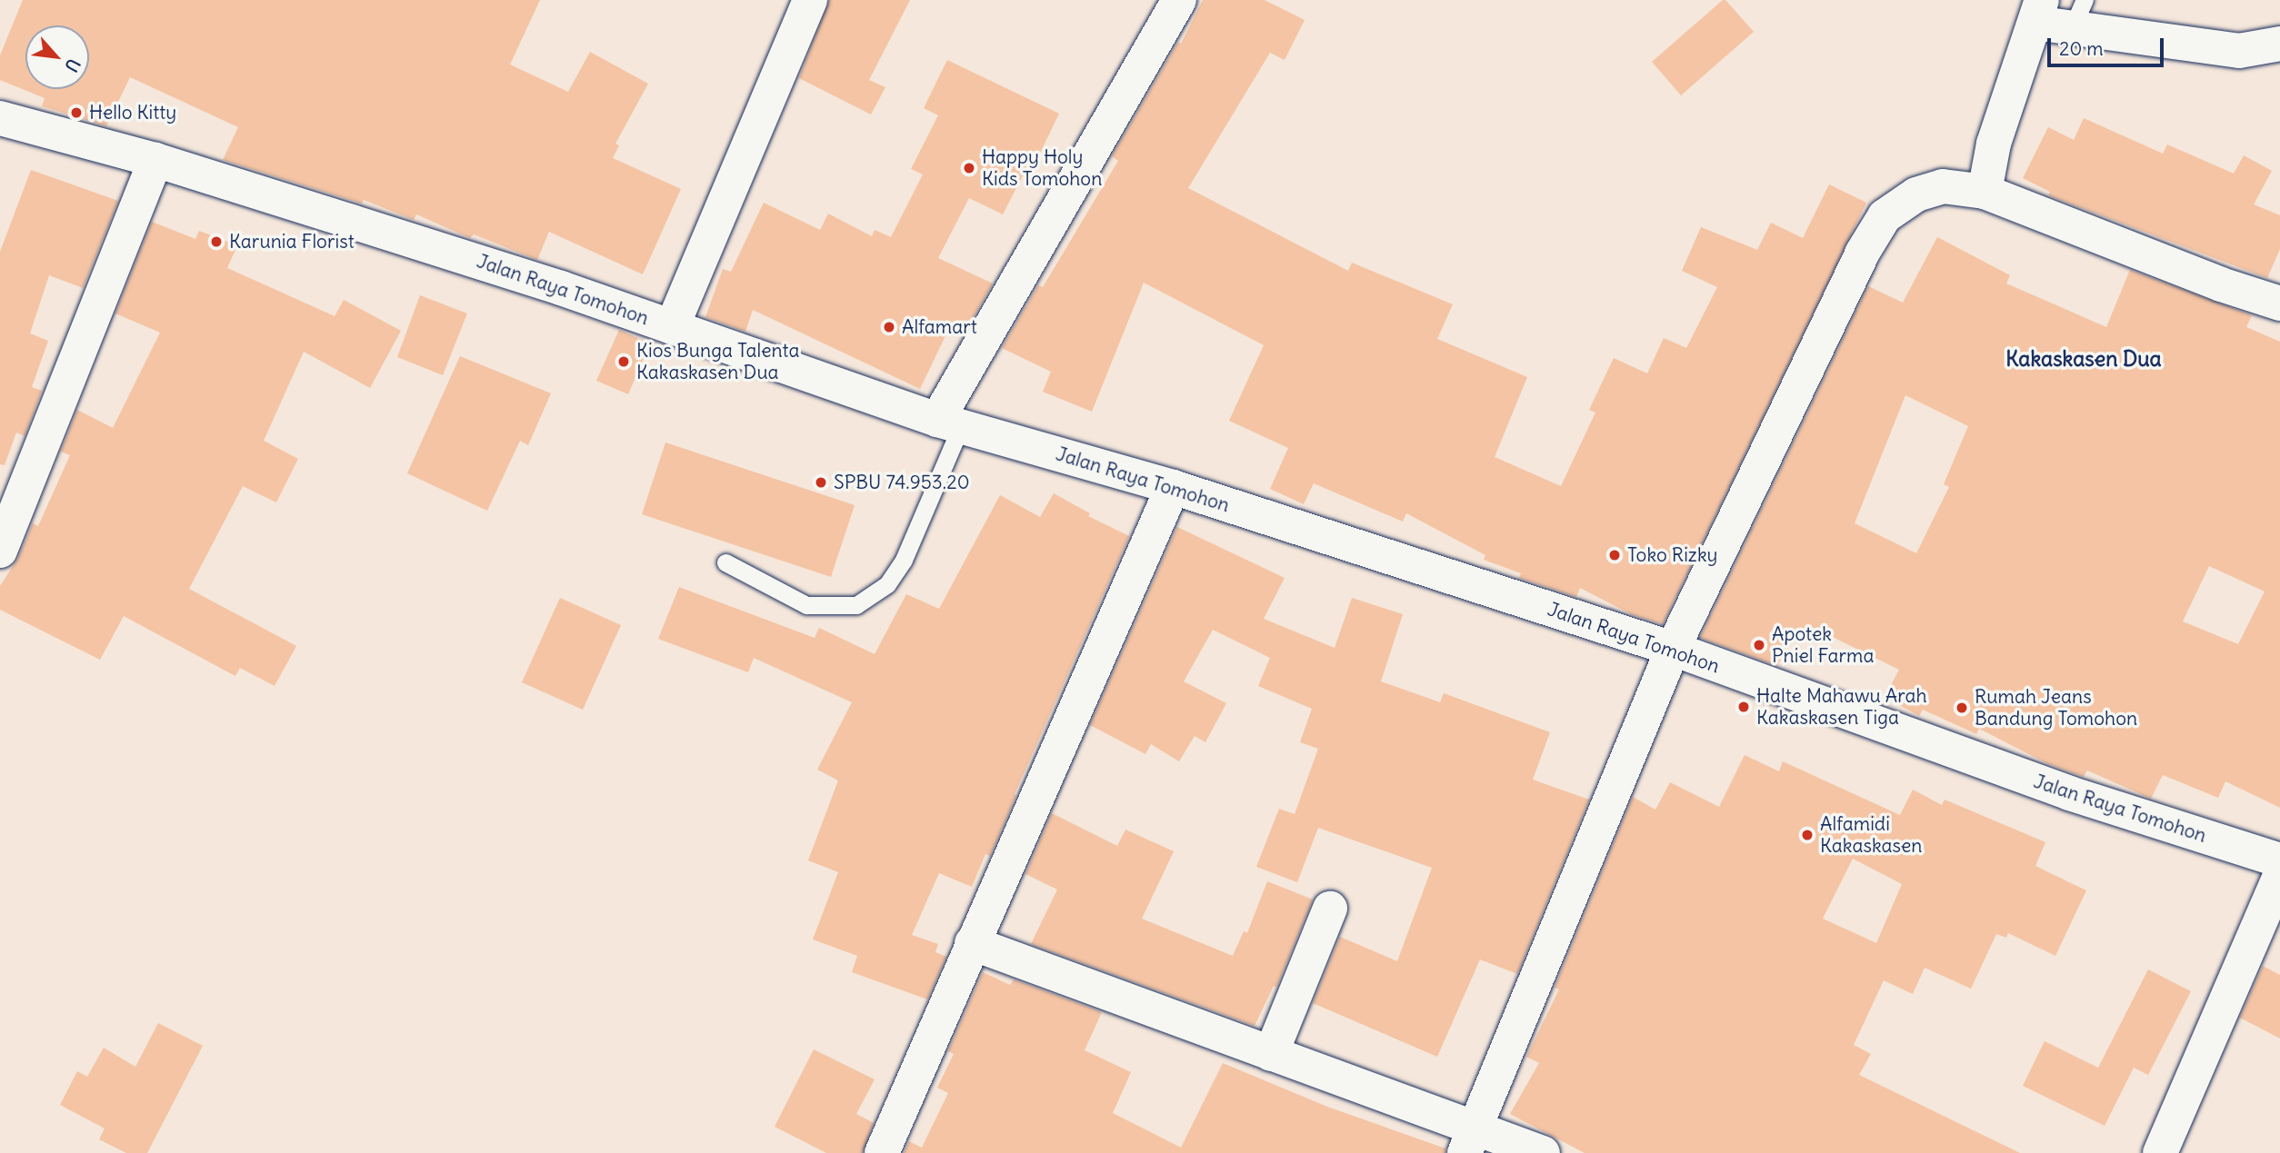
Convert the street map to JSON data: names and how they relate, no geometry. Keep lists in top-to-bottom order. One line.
{"streets":{"main road":["Jalan Raya Tomohon"]},"districts":["Kakaskasen Dua"],"places":["Hello Kitty","Happy Holy Kids Tomohon","Karunia Florist","Alfamart","Kios Bunga Talenta Kakaskasen Dua","SPBU 74.953.20","Toko Rizky","Apotek Pniel Farma","Halte Mahawu Arah Kakaskasen Tiga","Rumah Jeans Bandung Tomohon","Alfamidi Kakaskasen"],"scale_bar":"20 m","north":"bottom right"}
